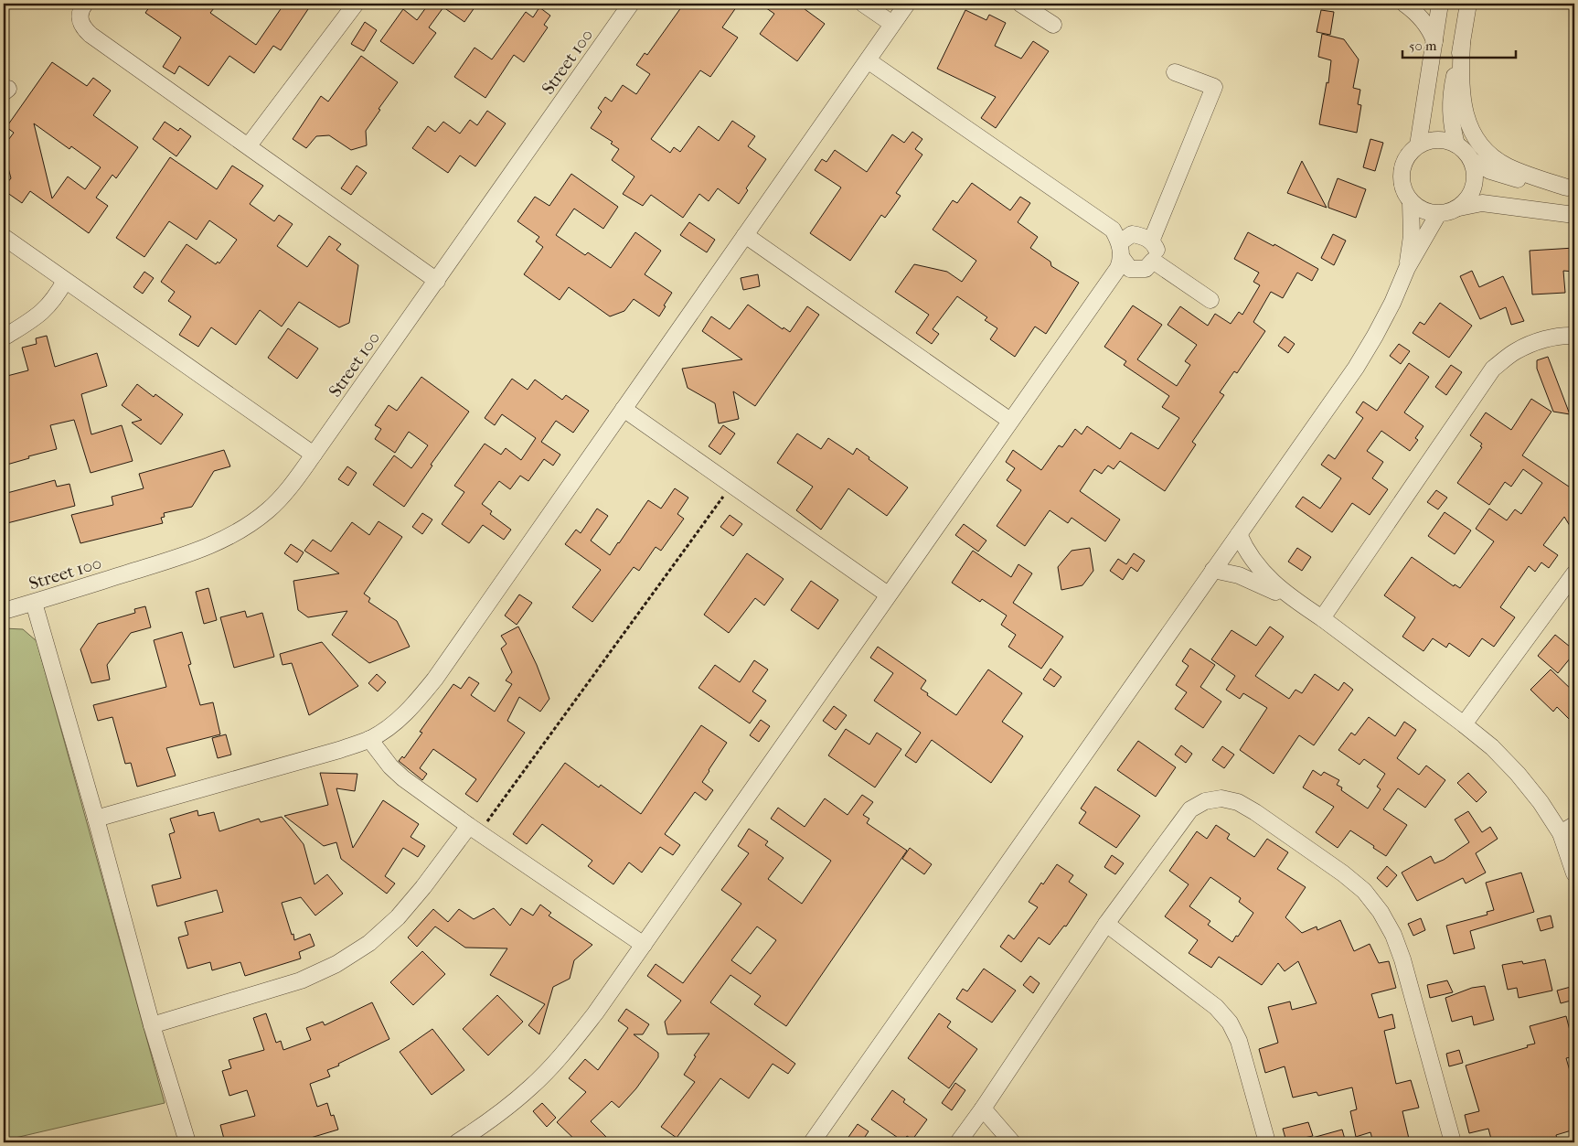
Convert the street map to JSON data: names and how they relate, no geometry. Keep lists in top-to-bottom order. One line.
{"streets":{"street":["Street 100"]},"scale_bar":"50 m"}
